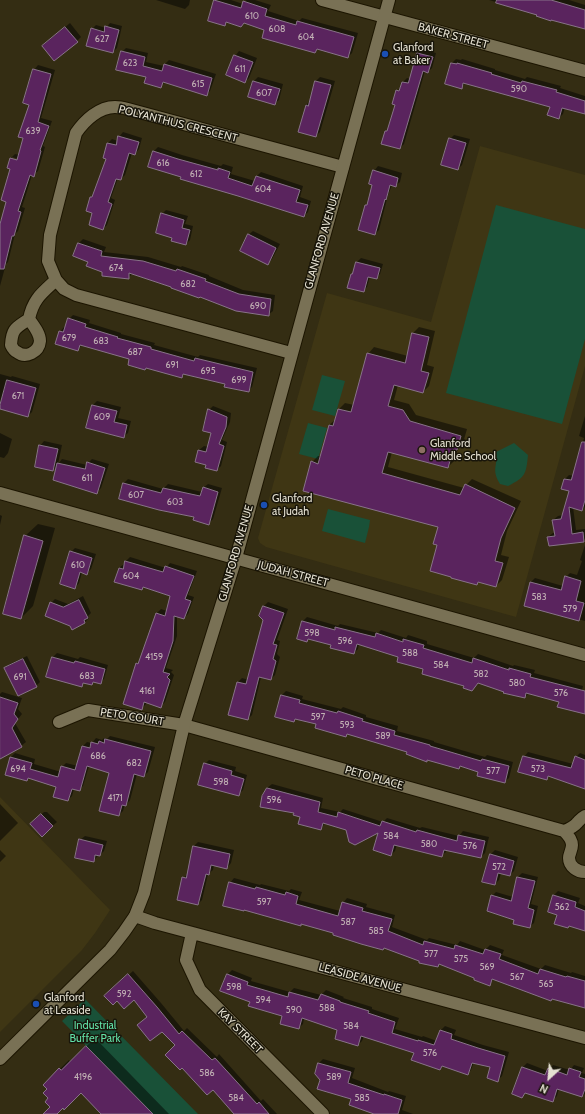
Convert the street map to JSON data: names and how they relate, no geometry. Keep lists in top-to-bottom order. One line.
{"streets":{"street":["BAKER STREET","POLYANTHUS CRESCENT","GLANFORD AVENUE","JUDAH STREET","PETO COURT","PETO PLACE","LEASIDE AVENUE","KAY STREET"]},"crossings":[["BAKER STREET","GLANFORD AVENUE"],["POLYANTHUS CRESCENT","GLANFORD AVENUE"],["GLANFORD AVENUE","JUDAH STREET"],["GLANFORD AVENUE","PETO COURT"],["GLANFORD AVENUE","PETO PLACE"],["GLANFORD AVENUE","LEASIDE AVENUE"],["PETO COURT","PETO PLACE"],["LEASIDE AVENUE","KAY STREET"]],"parks":["Industrial Buffer Park"],"places":["Glanford at Baker","Glanford Middle School","Glanford at Judah","Glanford at Leaside"],"house_numbers":["610","608","604","627","623","611","615","590","607","639","616","612","604","674","682","690","679","683","687","691","695","699","671","609","611","607","603","610","604","583","579","598","596","588","4159","584","582","683","691","580","4161","576","597","593","589","686","682","694","573","577","598","4171","596","584","580","576","572","597","562","587","585","577","575","569","567","565","598","592","594","588","590","584","576","586","4196","589","584","585"],"north":"bottom left"}
